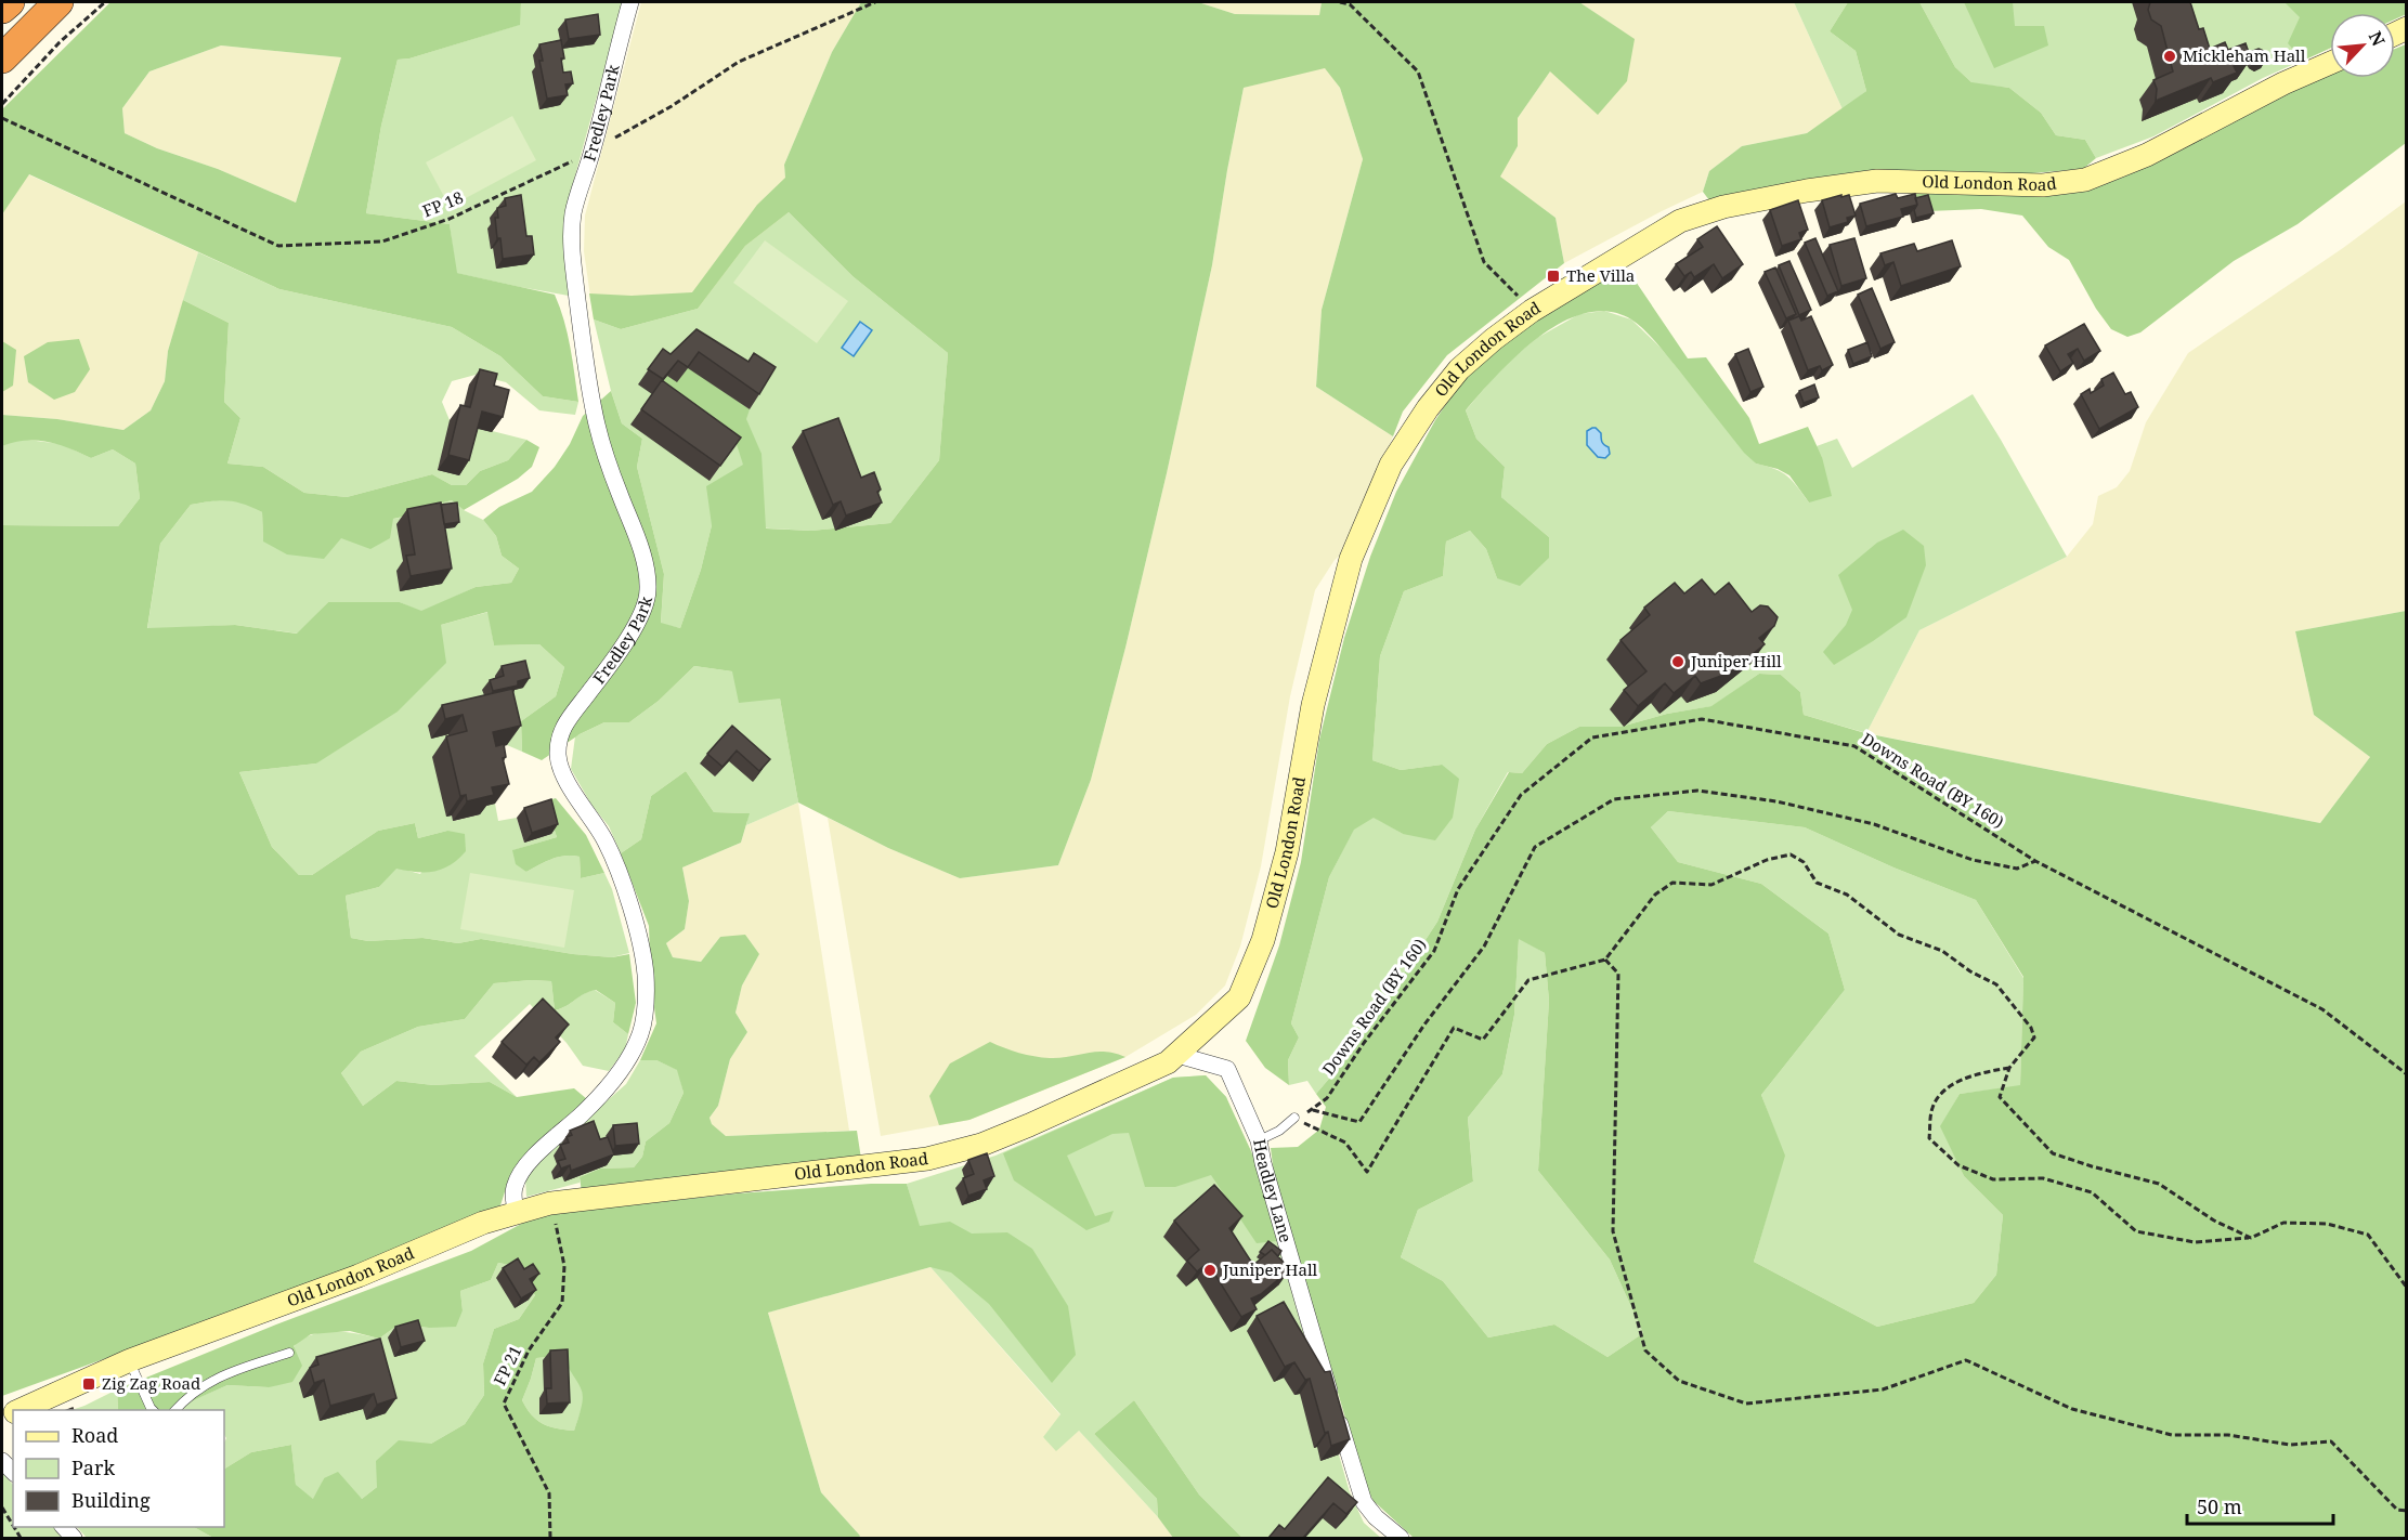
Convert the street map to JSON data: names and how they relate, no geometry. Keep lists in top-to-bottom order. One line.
{"streets":{"main road":["Old London Road"],"street":["Fredley Park","Headley Lane"],"path":["FP 18","Downs Road (BY 160)","FP 21"]},"crossings":[["Fredley Park","Old London Road"],["Fredley Park","FP 18"],["Old London Road","Headley Lane"],["Old London Road","FP 21"]],"places":{"other":["Mickleham Hall","Juniper Hill","Juniper Hall"],"transit":["The Villa","Zig Zag Road"]},"legend":["Road","Park","Building"],"scale_bar":"50 m","north":"top right"}
